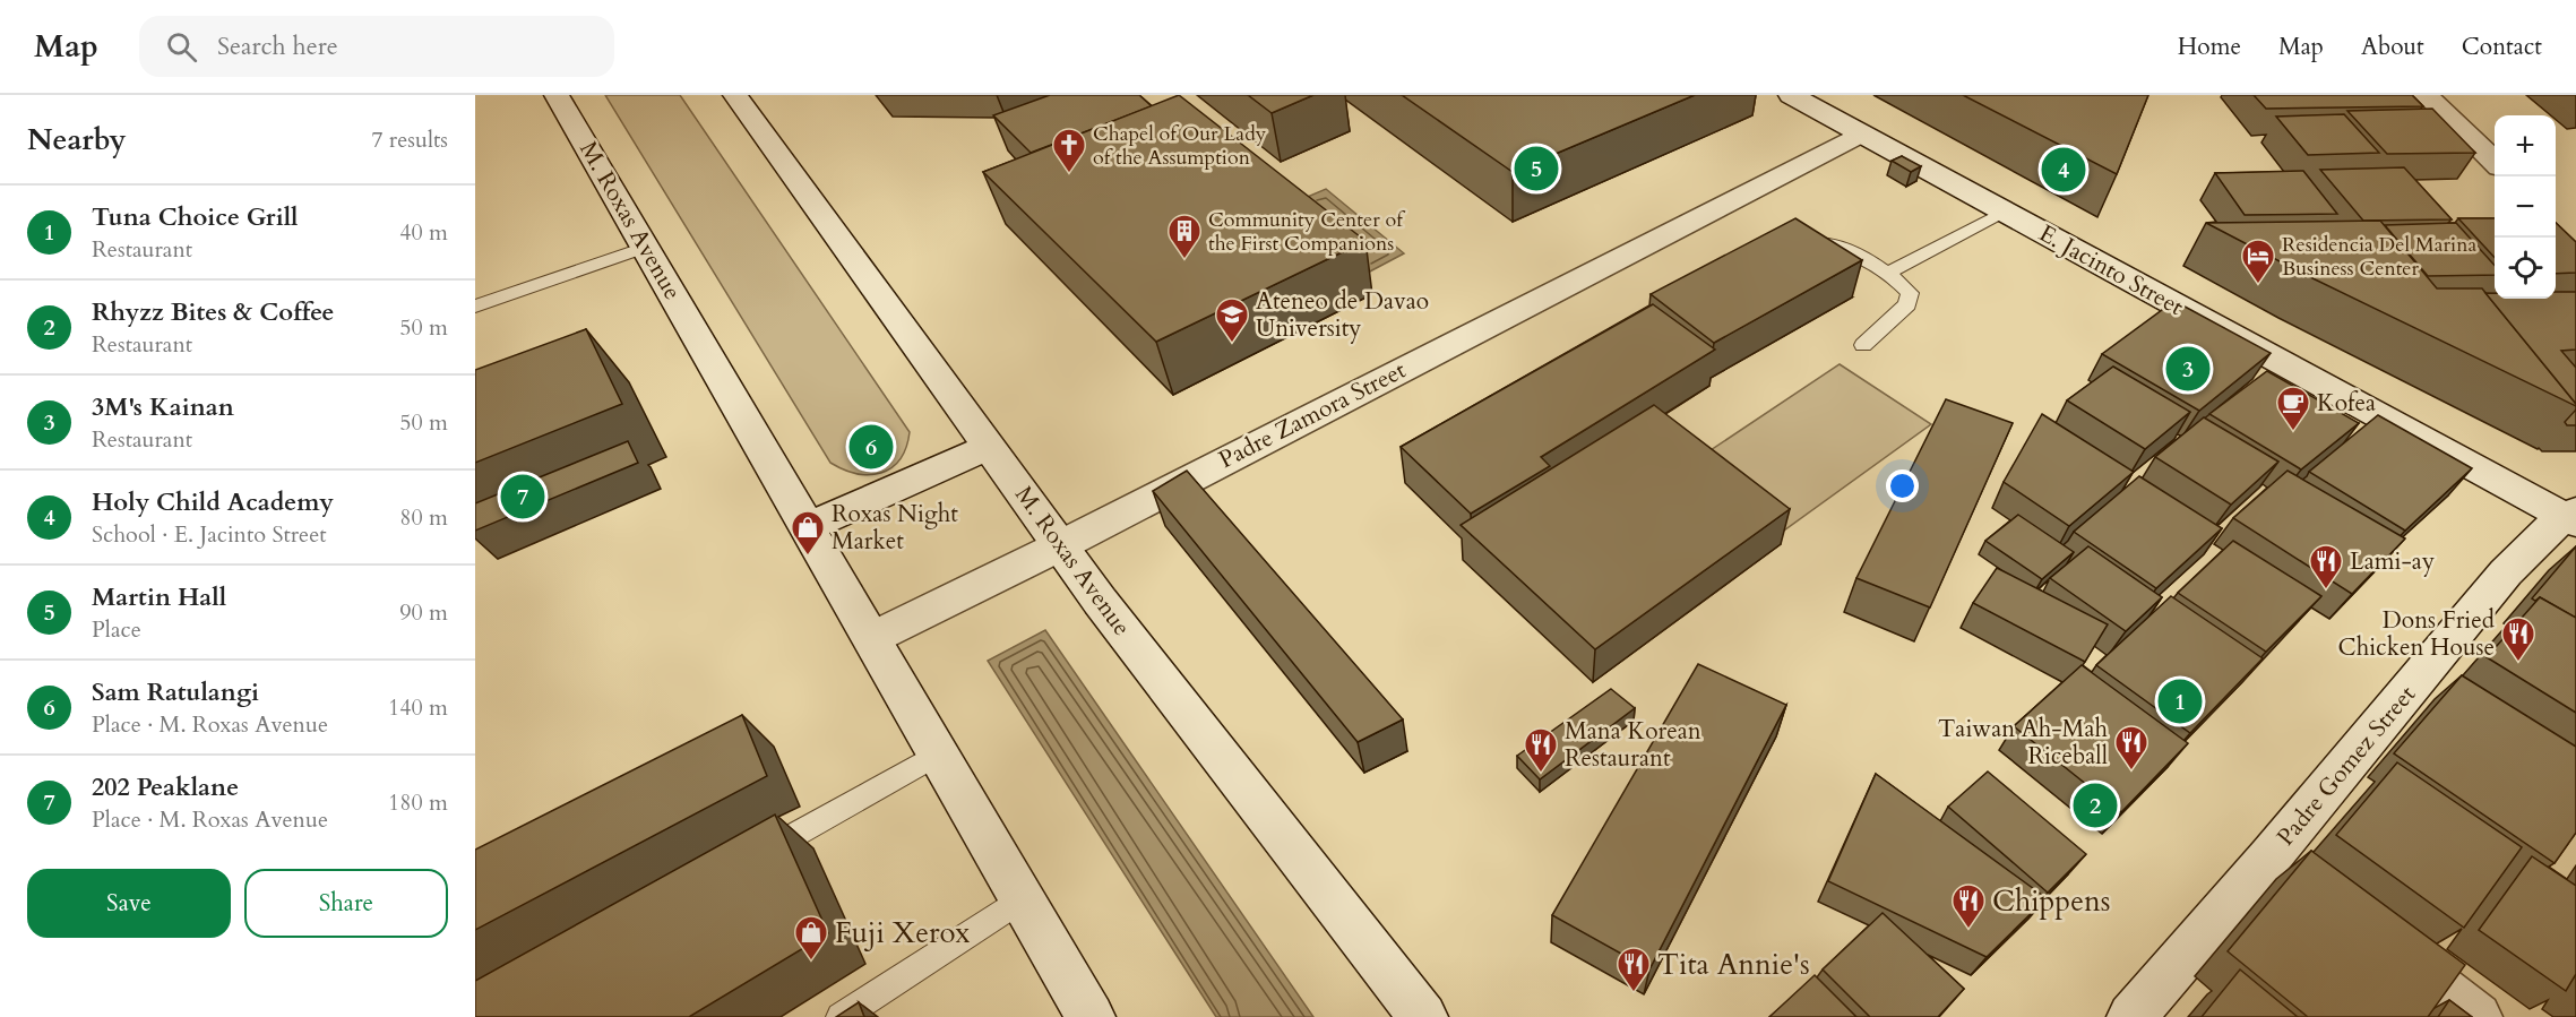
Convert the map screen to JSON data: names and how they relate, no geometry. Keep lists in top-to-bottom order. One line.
{"streets":{"main road":["M. Roxas Avenue","E. Jacinto Street","Padre Zamora Street","Padre Gomez Street"]},"crossings":[["M. Roxas Avenue","Padre Zamora Street"],["E. Jacinto Street","Padre Zamora Street"],["E. Jacinto Street","Padre Gomez Street"]],"places":{"church":["Chapel of Our Lady of the Assumption"],"building":["Community Center of the First Companions"],"hotel":["Residencia Del Marina Business Center"],"school or university":["Ateneo de Davao University"],"cafe":["Kofea"],"shop":["Roxas Night Market","Fuji Xerox"],"restaurant":["Lami-ay","Dons Fried Chicken House","Taiwan Ah-Mah Riceball","Mana Korean Restaurant","Chippens","Tita Annie's"]},"page":{"header":"Map","search":"Search here","nav":["Home","Map","About","Contact"],"heading":["Nearby","7 results"],"map_buttons":["+","−"],"pins":["5","4","3","6","7","1","2"],"list":[{"mark":"1","name":"Tuna Choice Grill","note":"Restaurant","value":"40 m"},{"mark":"2","name":"Rhyzz Bites & Coffee","note":"Restaurant","value":"50 m"},{"mark":"3","name":"3M's Kainan","note":"Restaurant","value":"50 m"},{"mark":"4","name":"Holy Child Academy","note":"School · E. Jacinto Street","value":"80 m"},{"mark":"5","name":"Martin Hall","note":"Place","value":"90 m"},{"mark":"6","name":"Sam Ratulangi","note":"Place · M. Roxas Avenue","value":"140 m"},{"mark":"7","name":"202 Peaklane","note":"Place · M. Roxas Avenue","value":"180 m"}],"buttons":["Save","Share"]}}
